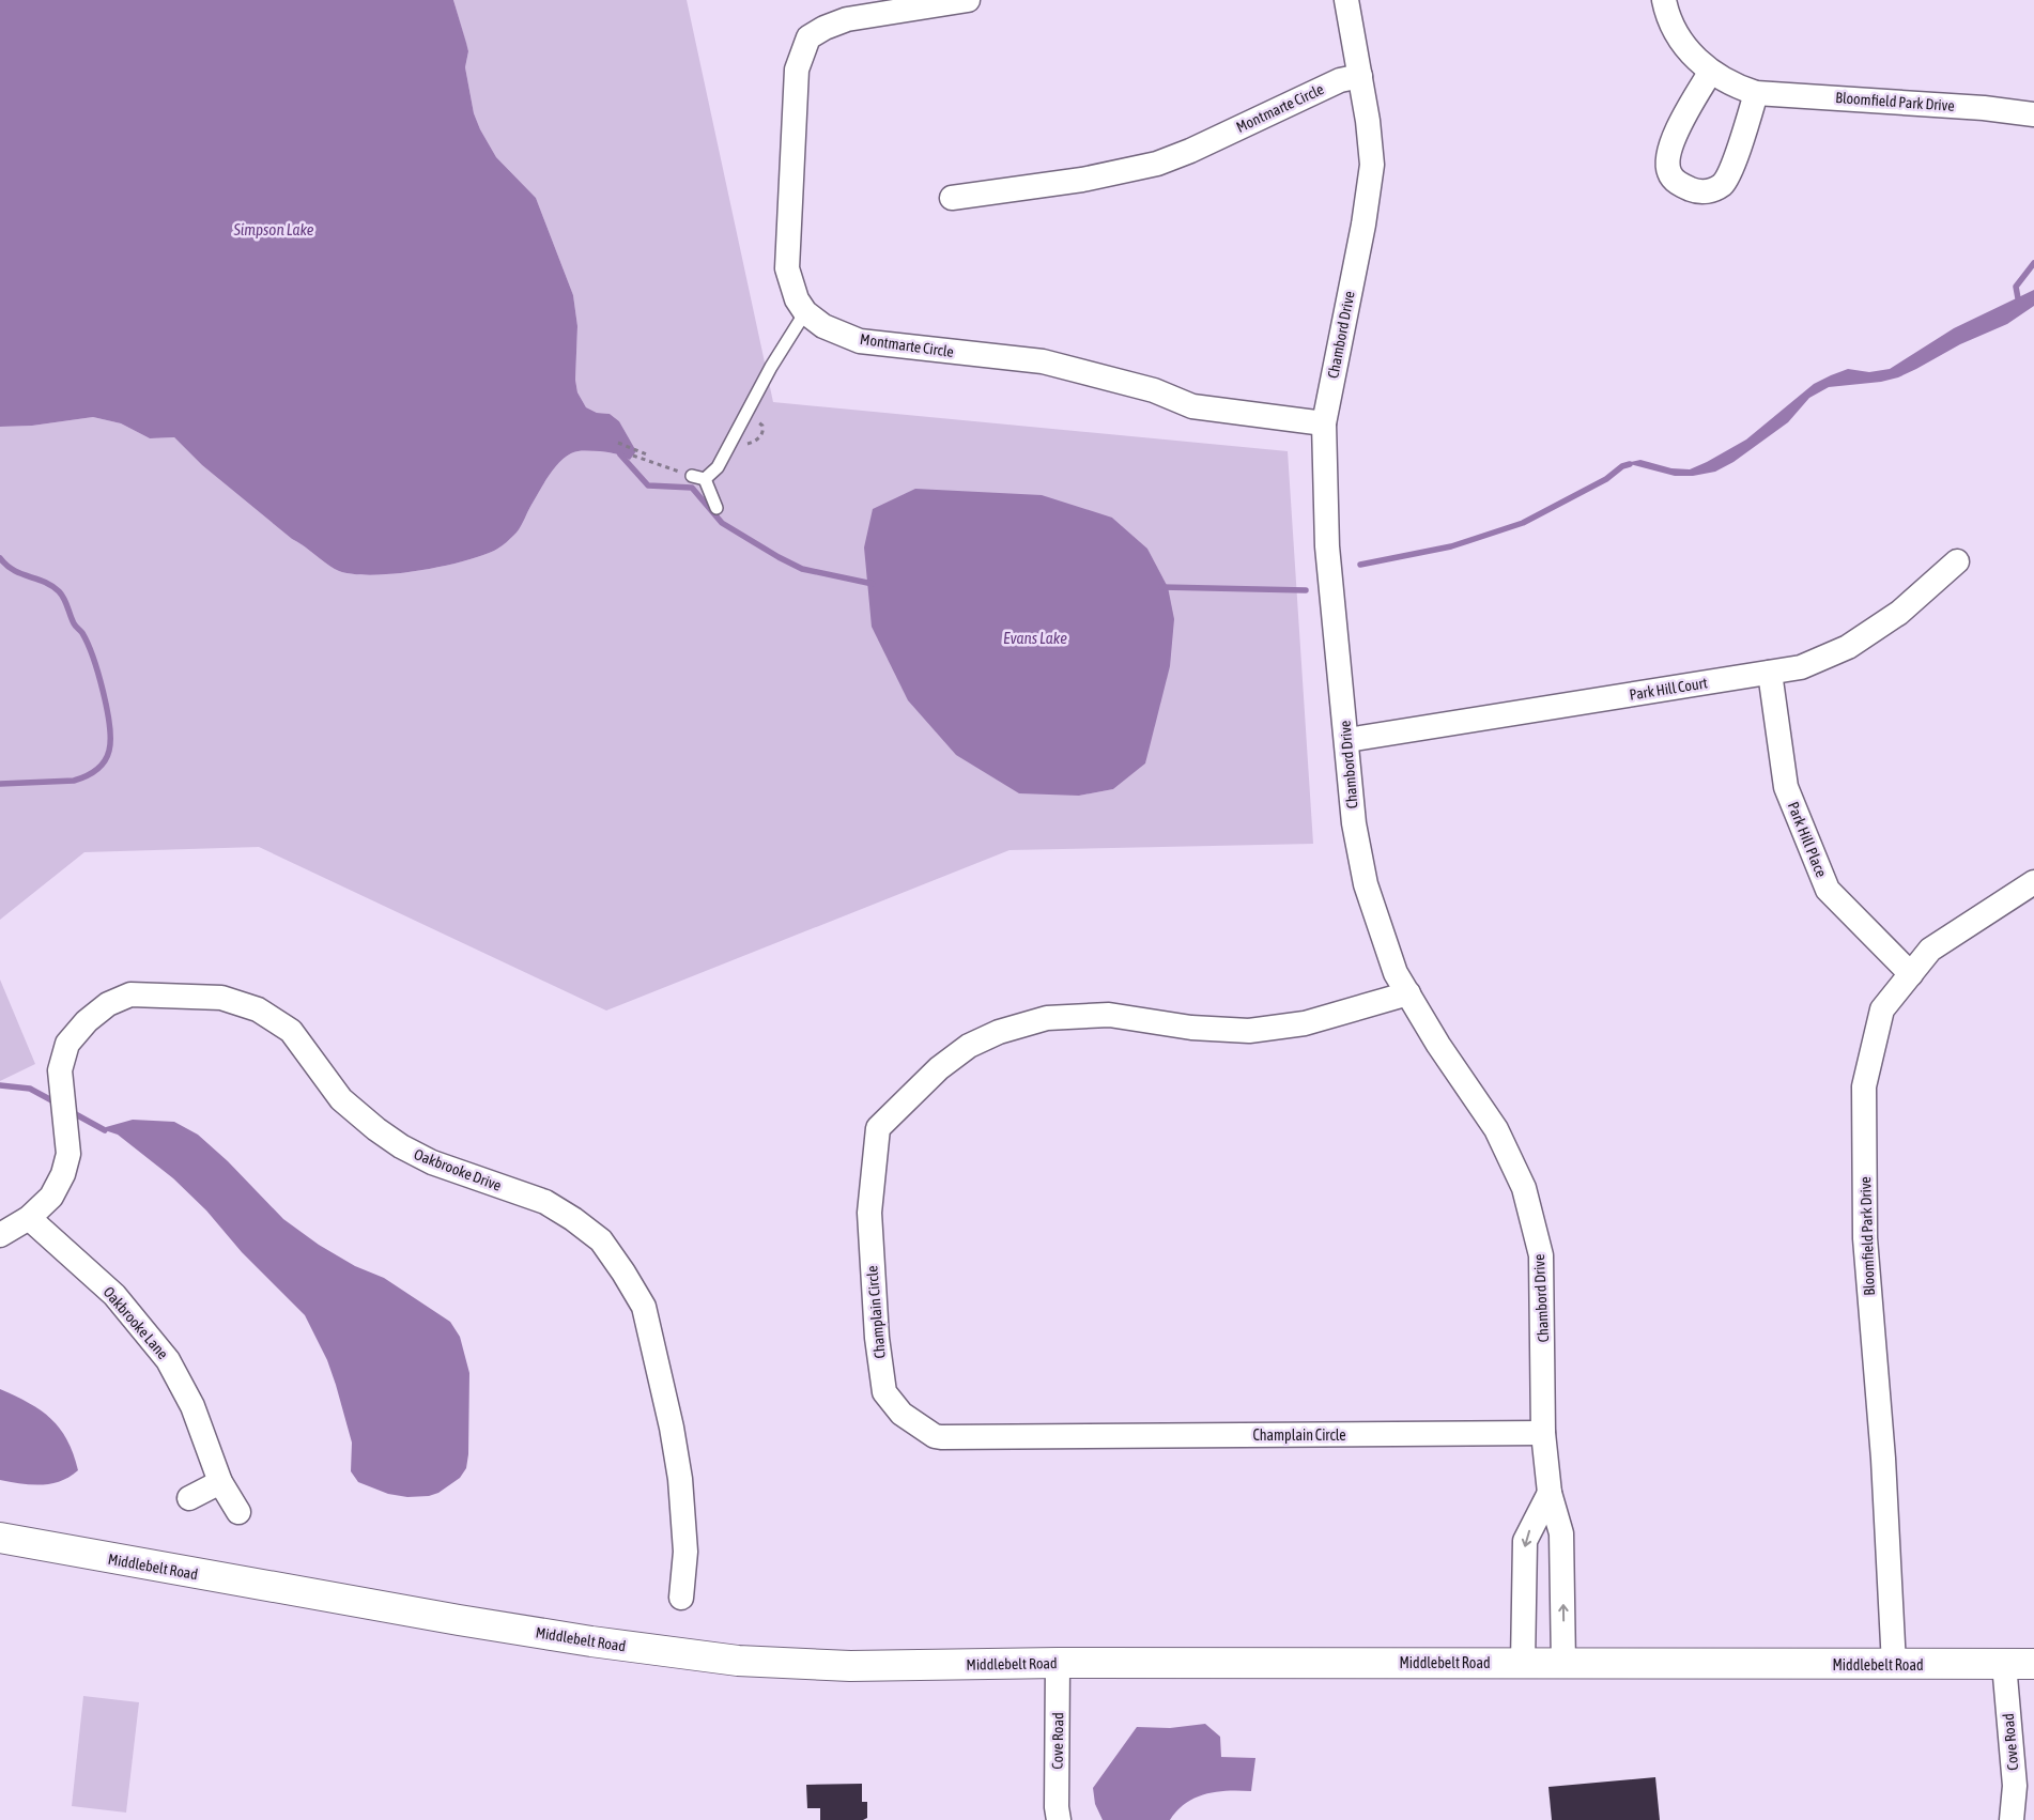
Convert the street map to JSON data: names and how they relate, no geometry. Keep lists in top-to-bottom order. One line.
{"streets":{"street":["Bloomfield Park Drive","Montmarte Circle","Chambord Drive","Park Hill Court","Park Hill Place","Oakbrooke Drive","Champlain Circle","Oakbrooke Lane","Middlebelt Road","Cove Road"]},"crossings":[["Bloomfield Park Drive","Park Hill Place"],["Bloomfield Park Drive","Middlebelt Road"],["Montmarte Circle","Chambord Drive"],["Chambord Drive","Park Hill Court"],["Chambord Drive","Champlain Circle"],["Chambord Drive","Middlebelt Road"],["Park Hill Court","Park Hill Place"],["Oakbrooke Drive","Oakbrooke Lane"],["Middlebelt Road","Cove Road"]],"water":["Simpson Lake","Evans Lake"]}
